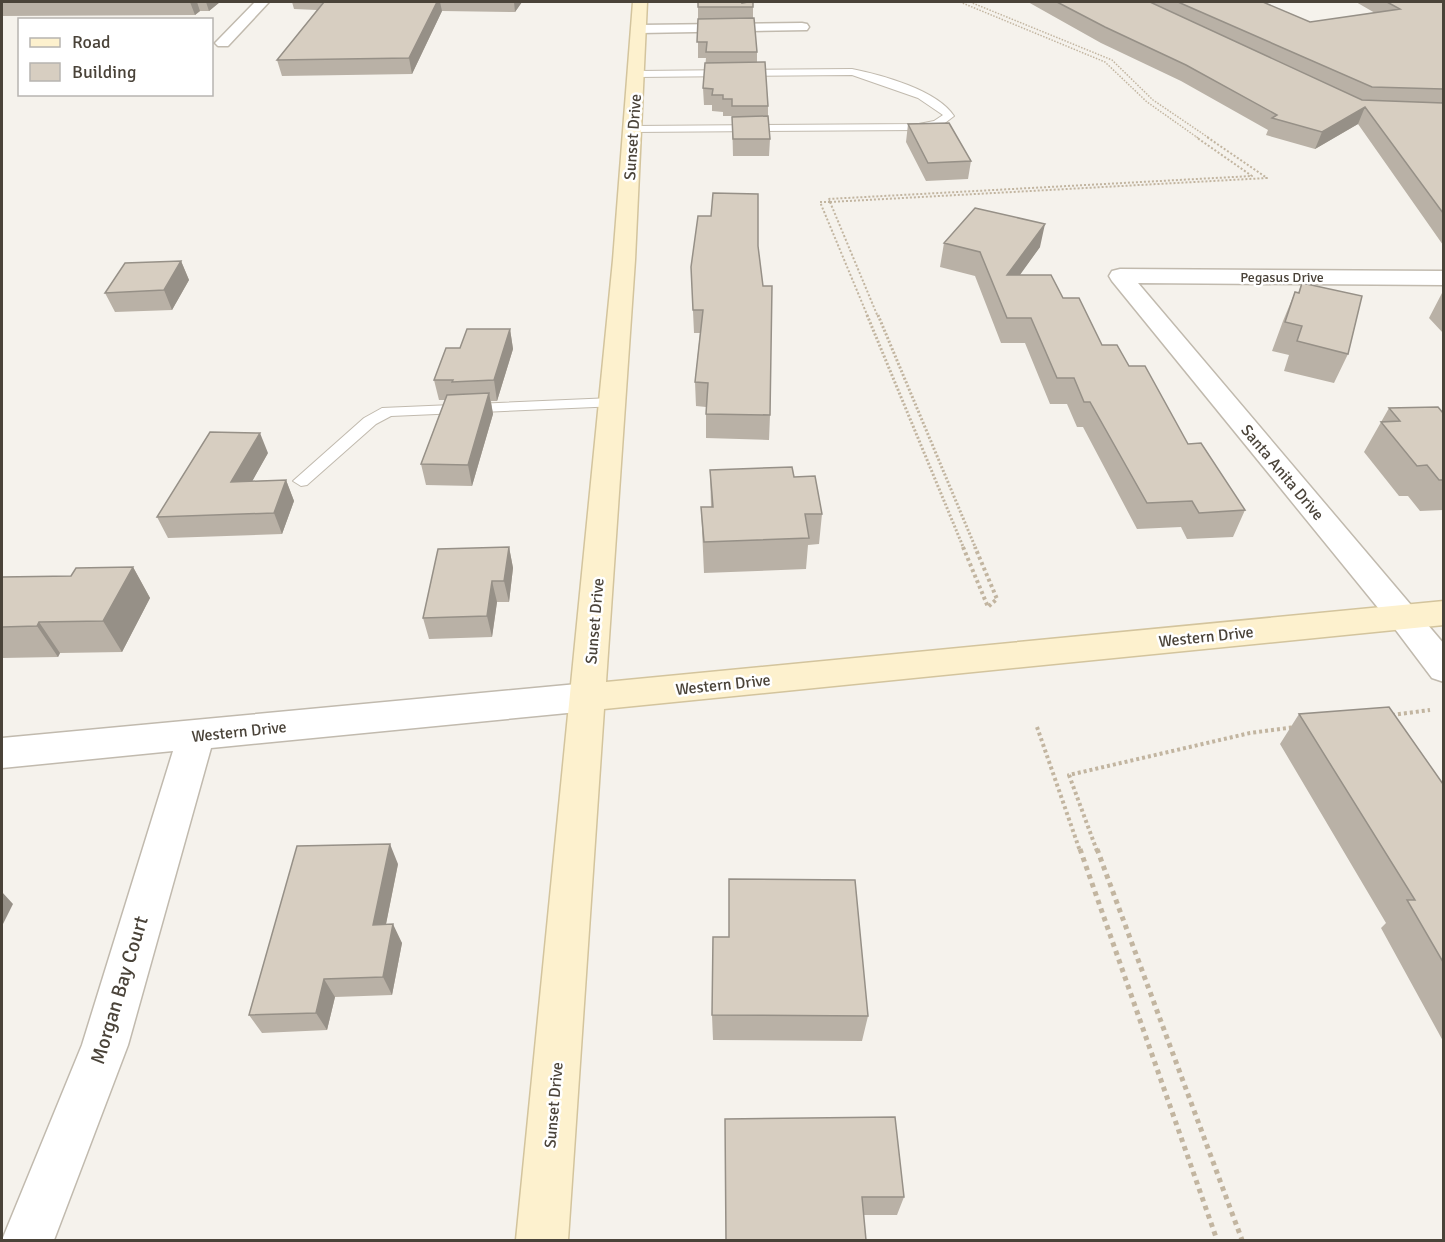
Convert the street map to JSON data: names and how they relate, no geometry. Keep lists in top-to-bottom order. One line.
{"streets":{"main road":["Sunset Drive","Western Drive"],"street":["Pegasus Drive","Santa Anita Drive","Morgan Bay Court"]},"crossings":[["Sunset Drive","Western Drive"],["Pegasus Drive","Santa Anita Drive"],["Santa Anita Drive","Western Drive"],["Western Drive","Morgan Bay Court"]],"legend":["Road","Building"]}
